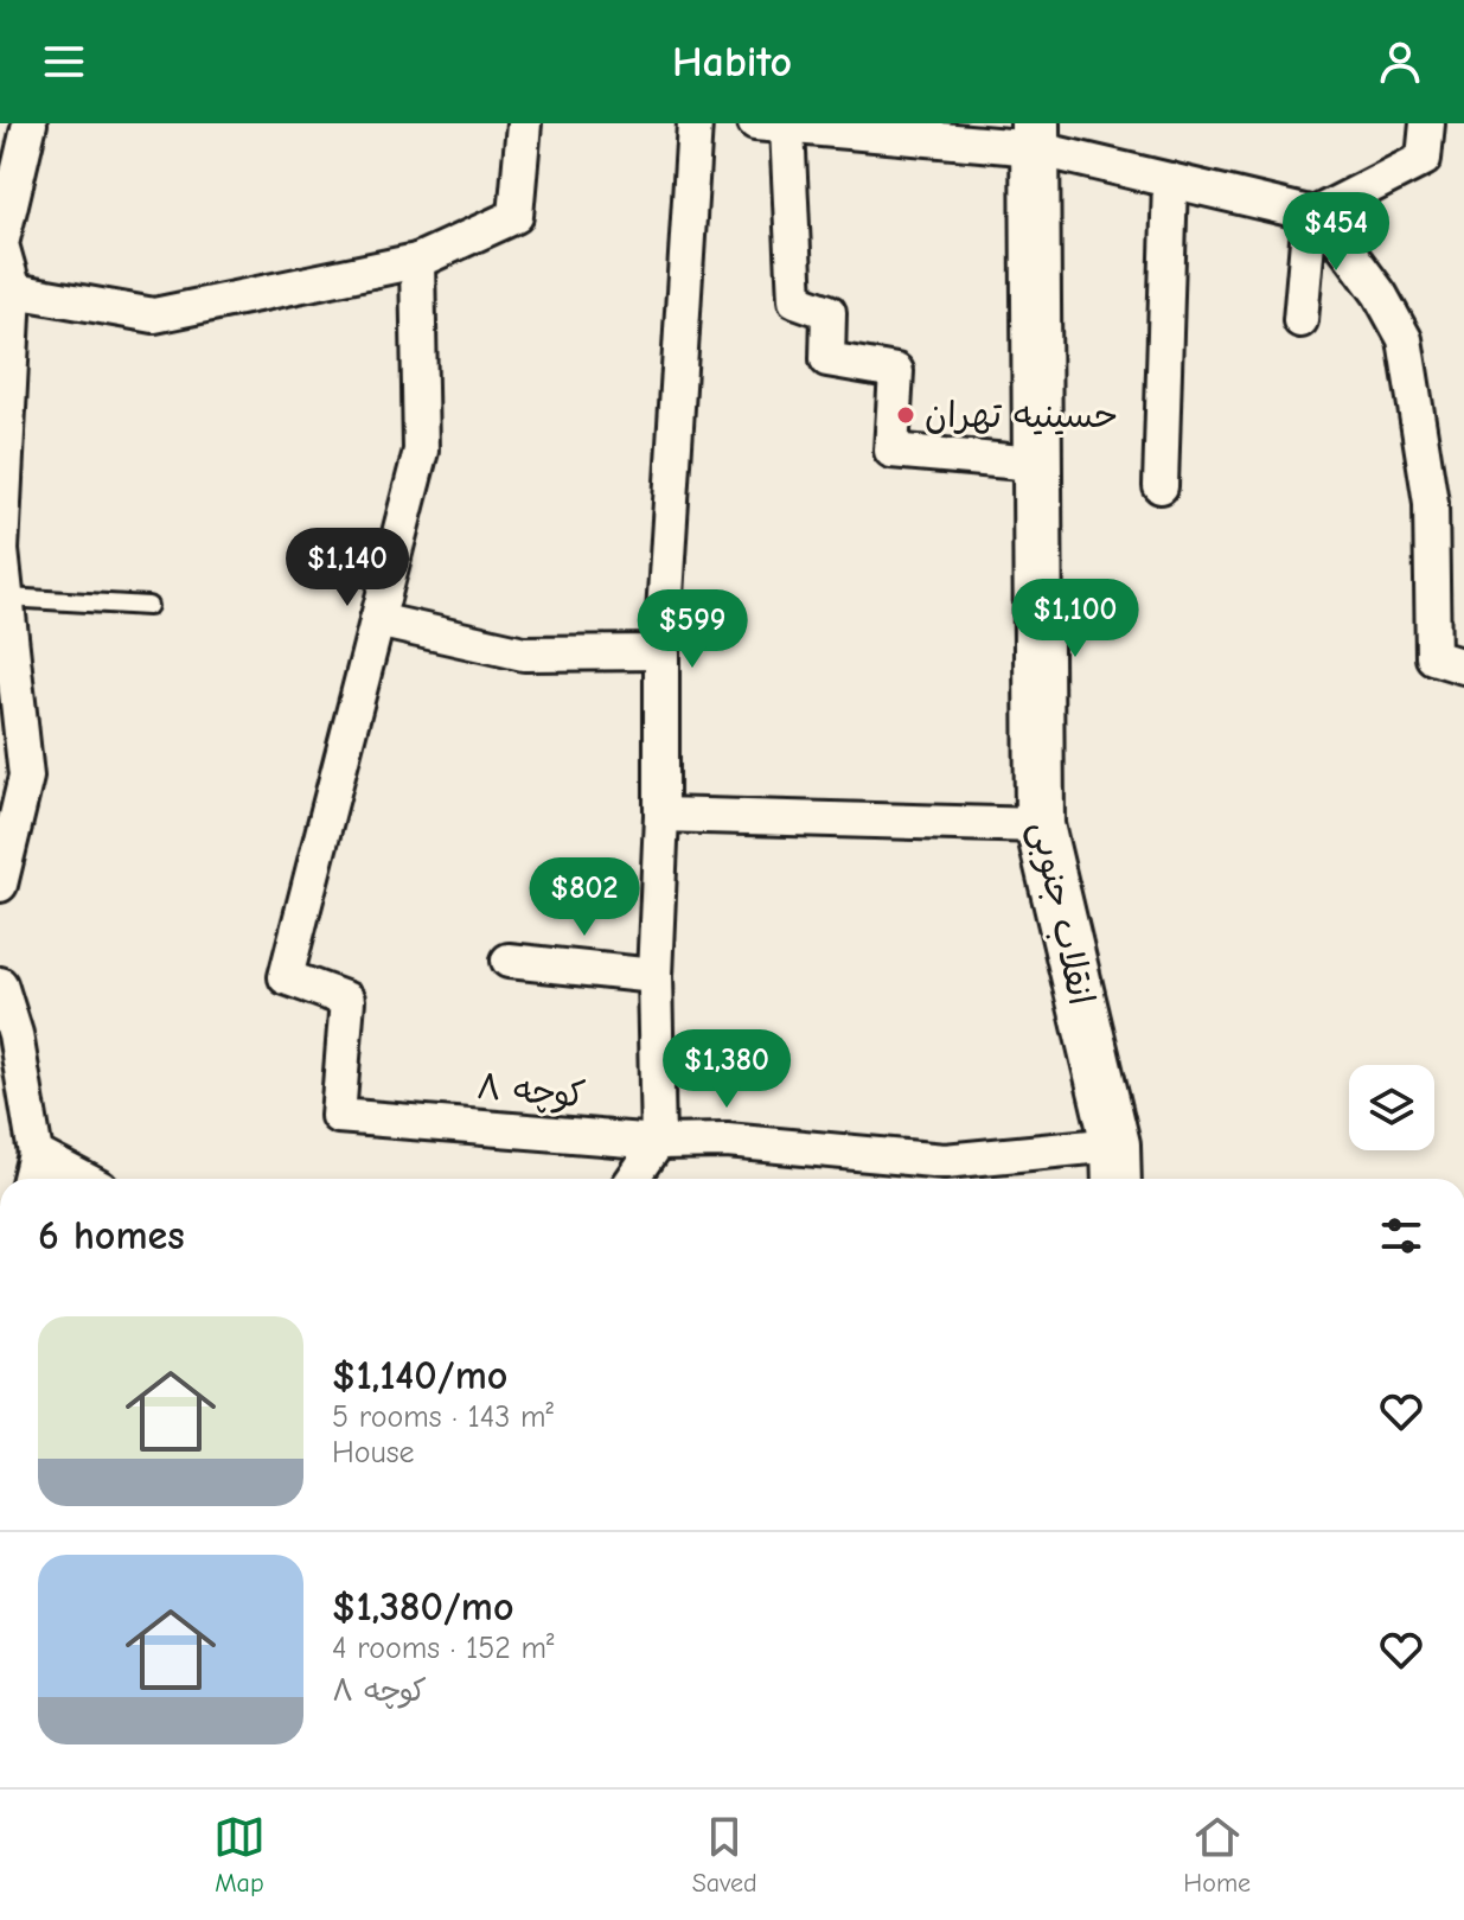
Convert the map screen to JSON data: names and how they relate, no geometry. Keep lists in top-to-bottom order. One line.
{"streets":{"main road":["انقلاب جنوبی"],"street":["کوچه ۸"]},"crossings":[["انقلاب جنوبی","کوچه ۸"]],"places":["حسینیه تهران"],"page":{"header":"Habito","price":["$454","$1,140","$1,100","$599","$802","$1,380"],"heading":"6 homes","list":[{"name":"$1,140/mo","note":"5 rooms · 143 m² · House"},{"name":"$1,380/mo","note":"4 rooms · 152 m² · کوچه ۸"}],"tabs":["Map","Saved","Home"]}}
